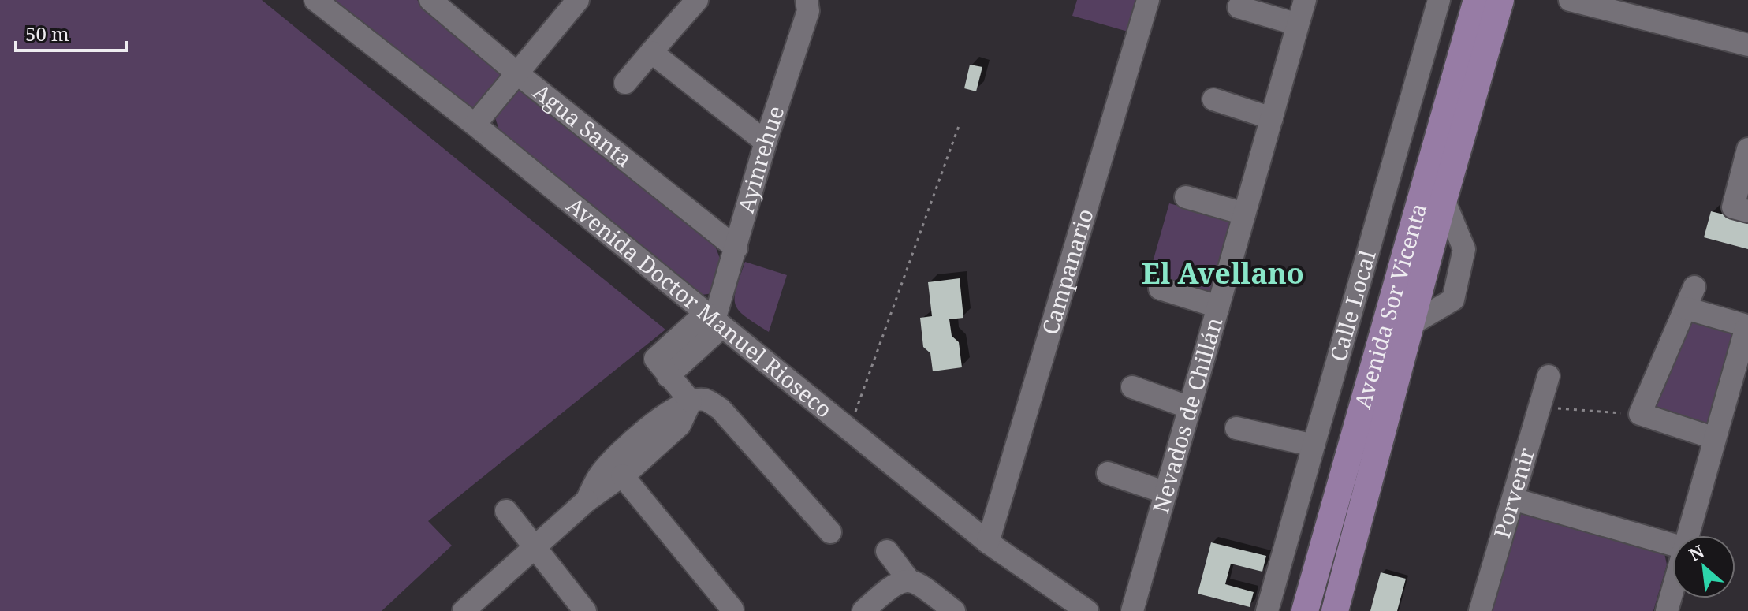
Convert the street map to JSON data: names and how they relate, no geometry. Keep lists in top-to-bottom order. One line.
{"streets":{"main road":["Avenida Sor Vicenta"],"street":["Agua Santa","Ayinrehue","Campanario","Calle Local","Avenida Doctor Manuel Rioseco","Nevados de Chillán","Porvenir"]},"crossings":[["Agua Santa","Ayinrehue"],["Ayinrehue","Avenida Doctor Manuel Rioseco"],["Campanario","Avenida Doctor Manuel Rioseco"]],"districts":["El Avellano"],"scale_bar":"50 m","north":"top left"}
